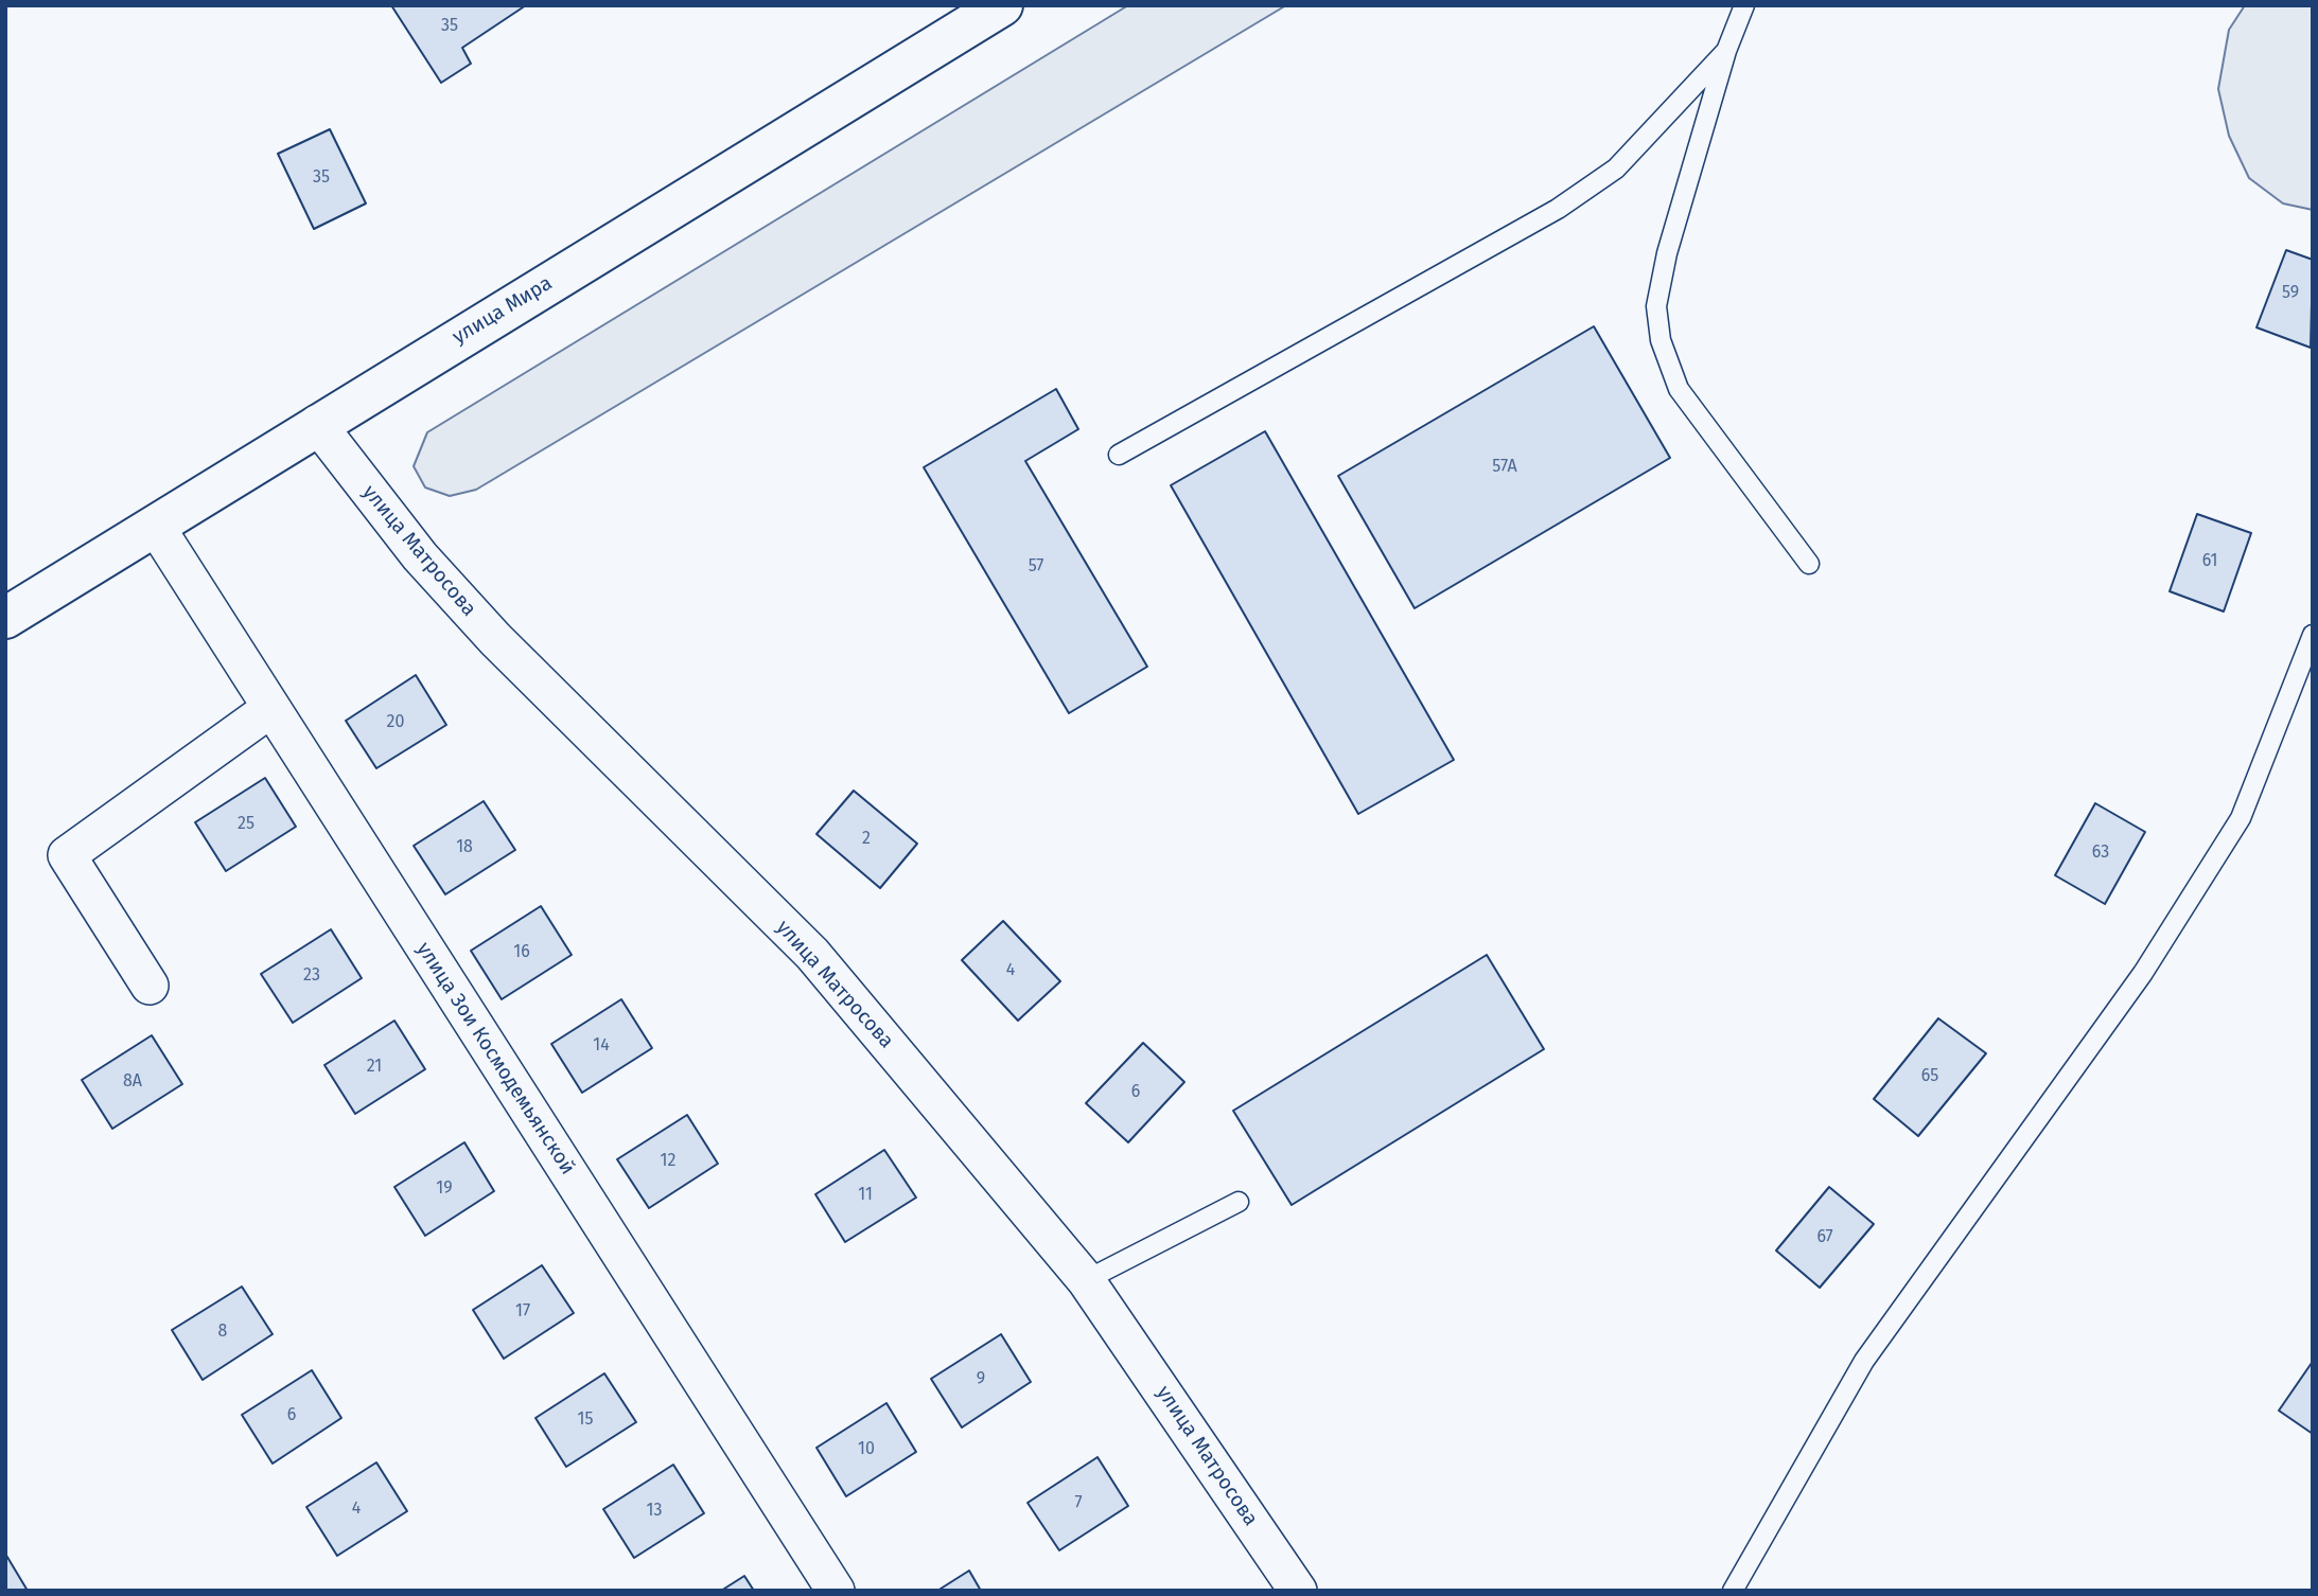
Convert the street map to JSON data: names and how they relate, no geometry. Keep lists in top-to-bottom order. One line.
{"streets":{"main road":["улица Мира"],"street":["улица Матросова","улица Зои Космодемьянской"]},"crossings":[["улица Мира","улица Матросова"],["улица Мира","улица Зои Космодемьянской"]],"house_numbers":["35","35","59","57А","61","57","20","25","2","18","63","16","4","23","14","21","65","8А","6","12","19","11","67","17","8","9","6","15","10","7","4","13"]}
